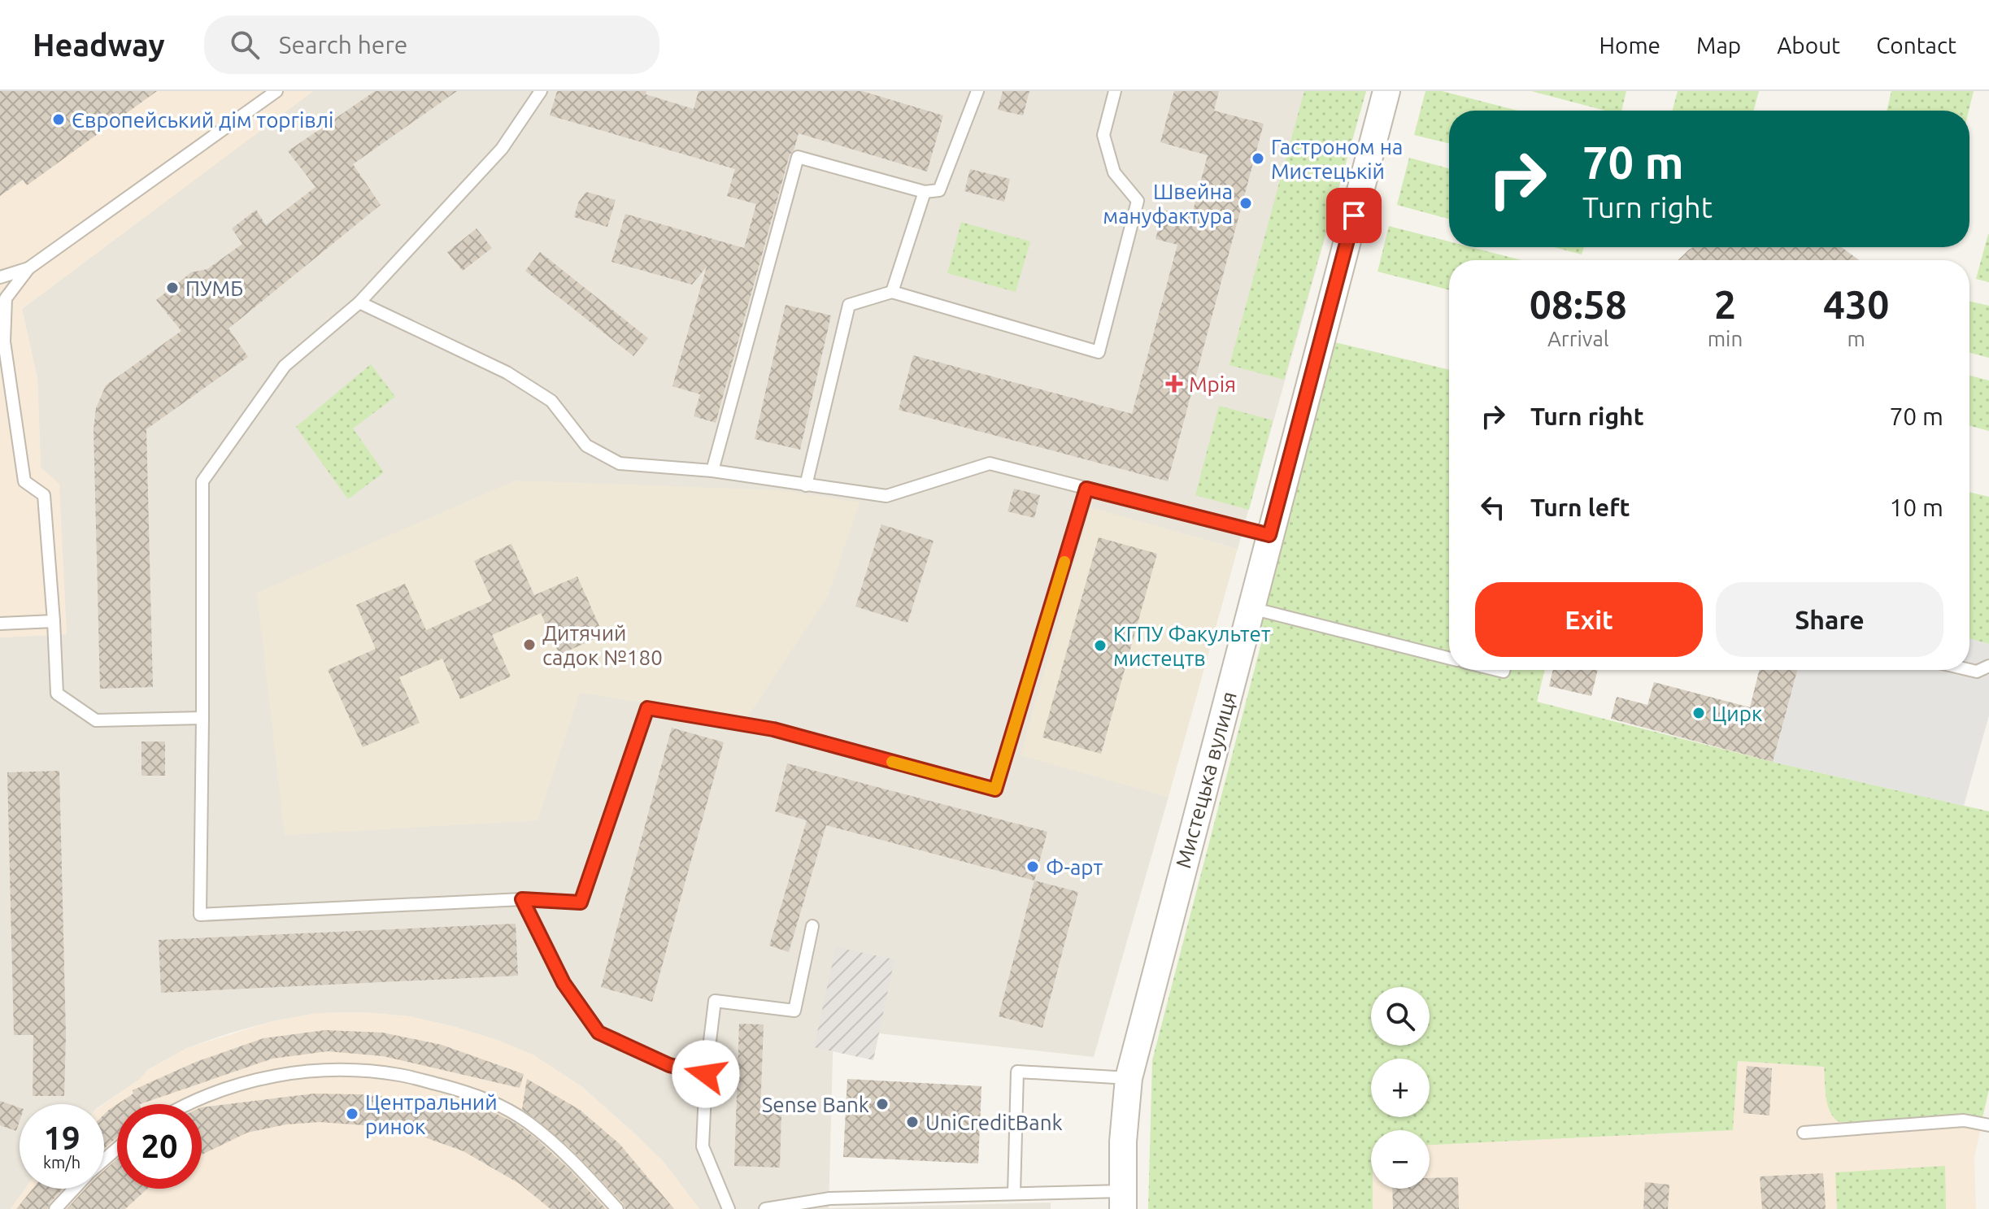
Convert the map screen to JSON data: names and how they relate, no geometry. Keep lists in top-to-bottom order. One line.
{"streets":{"street":["Мистецька вулиця"]},"places":{"other":["Європейський дім торгівлі","Гастроном на Мистецькій","Швейна мануфактура","ПУМБ","Дитячий садок №180","КГПУ Факультет мистецтв","Цирк","Ф-арт","Sense Bank","Центральний ринок","UniCreditBank"],"health":["Мрія"]},"page":{"header":"Headway","search":"Search here","nav":["Home","Map","About","Contact"],"turn":["70 m","Turn right"],"eta":["08:58","Arrival","2","min","430","m"],"list":[{"name":"Turn right","value":"70 m"},{"name":"Turn left","value":"10 m"}],"buttons":["Exit","Share"],"map_buttons":["+","−"],"speed":"19 km/h","limit":"20"}}
